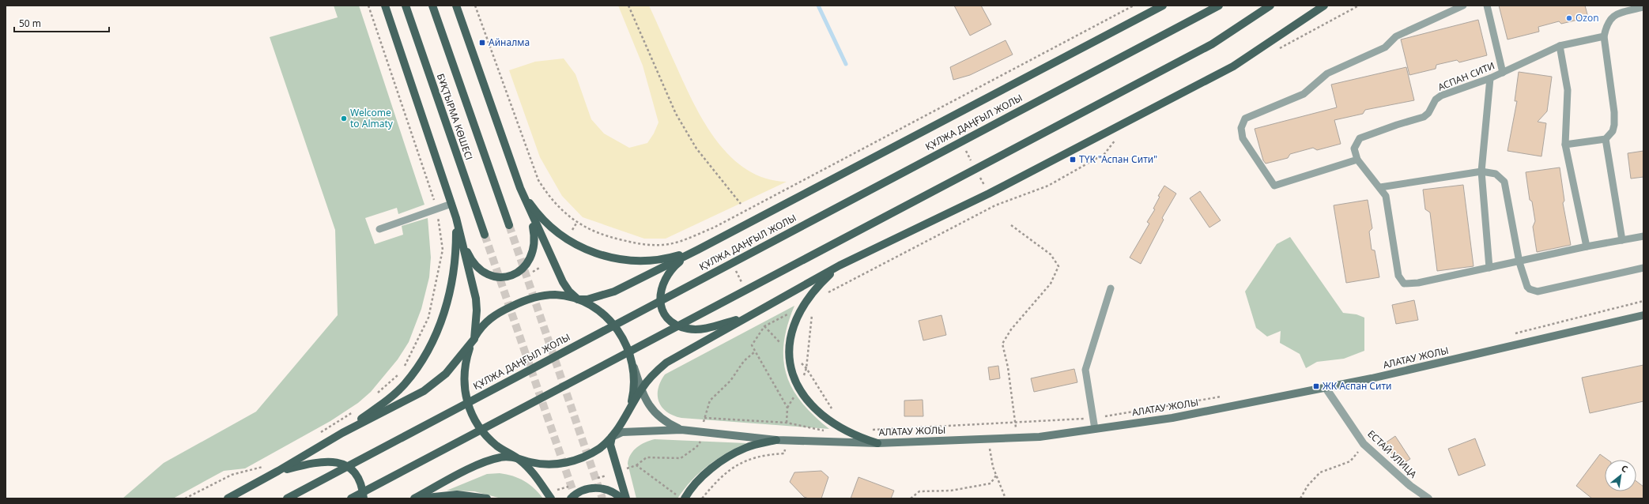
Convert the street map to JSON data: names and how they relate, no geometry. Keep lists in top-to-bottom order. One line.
{"streets":{"main road":["БҰҚТЫРМА КӨШЕСІ","ҚҰЛЖА ДАҢҒЫЛ ЖОЛЫ","АЛАТАУ ЖОЛЫ"],"street":["ЕСТАЙ УЛИЦА"],"lane":["АСПАН СИТИ"]},"crossings":[["АЛАТАУ ЖОЛЫ","ЕСТАЙ УЛИЦА"]],"places":{"other":["Ozon","Welcome to Almaty"],"transit":["Айналма","ТҮК \"Аспан Сити\"","ЖК Аспан Сити"]},"scale_bar":"50 m","north":"top right"}
